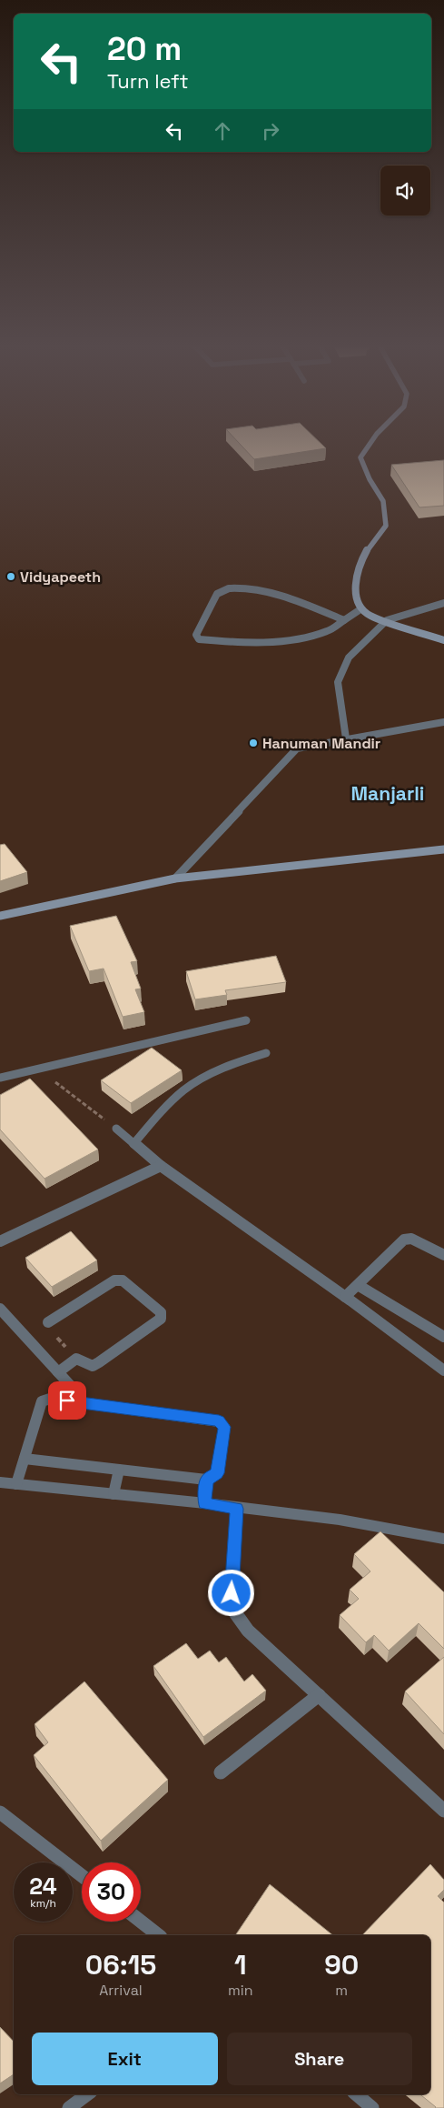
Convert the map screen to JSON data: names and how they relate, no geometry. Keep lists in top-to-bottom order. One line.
{"districts":["Manjarli"],"places":["Vidyapeeth","Hanuman Mandir"],"page":{"turn":["20 m","Turn left"],"speed":"24 km/h","limit":"30","eta":["06:15","Arrival","1","min","90","m"],"buttons":["Exit","Share"]}}
